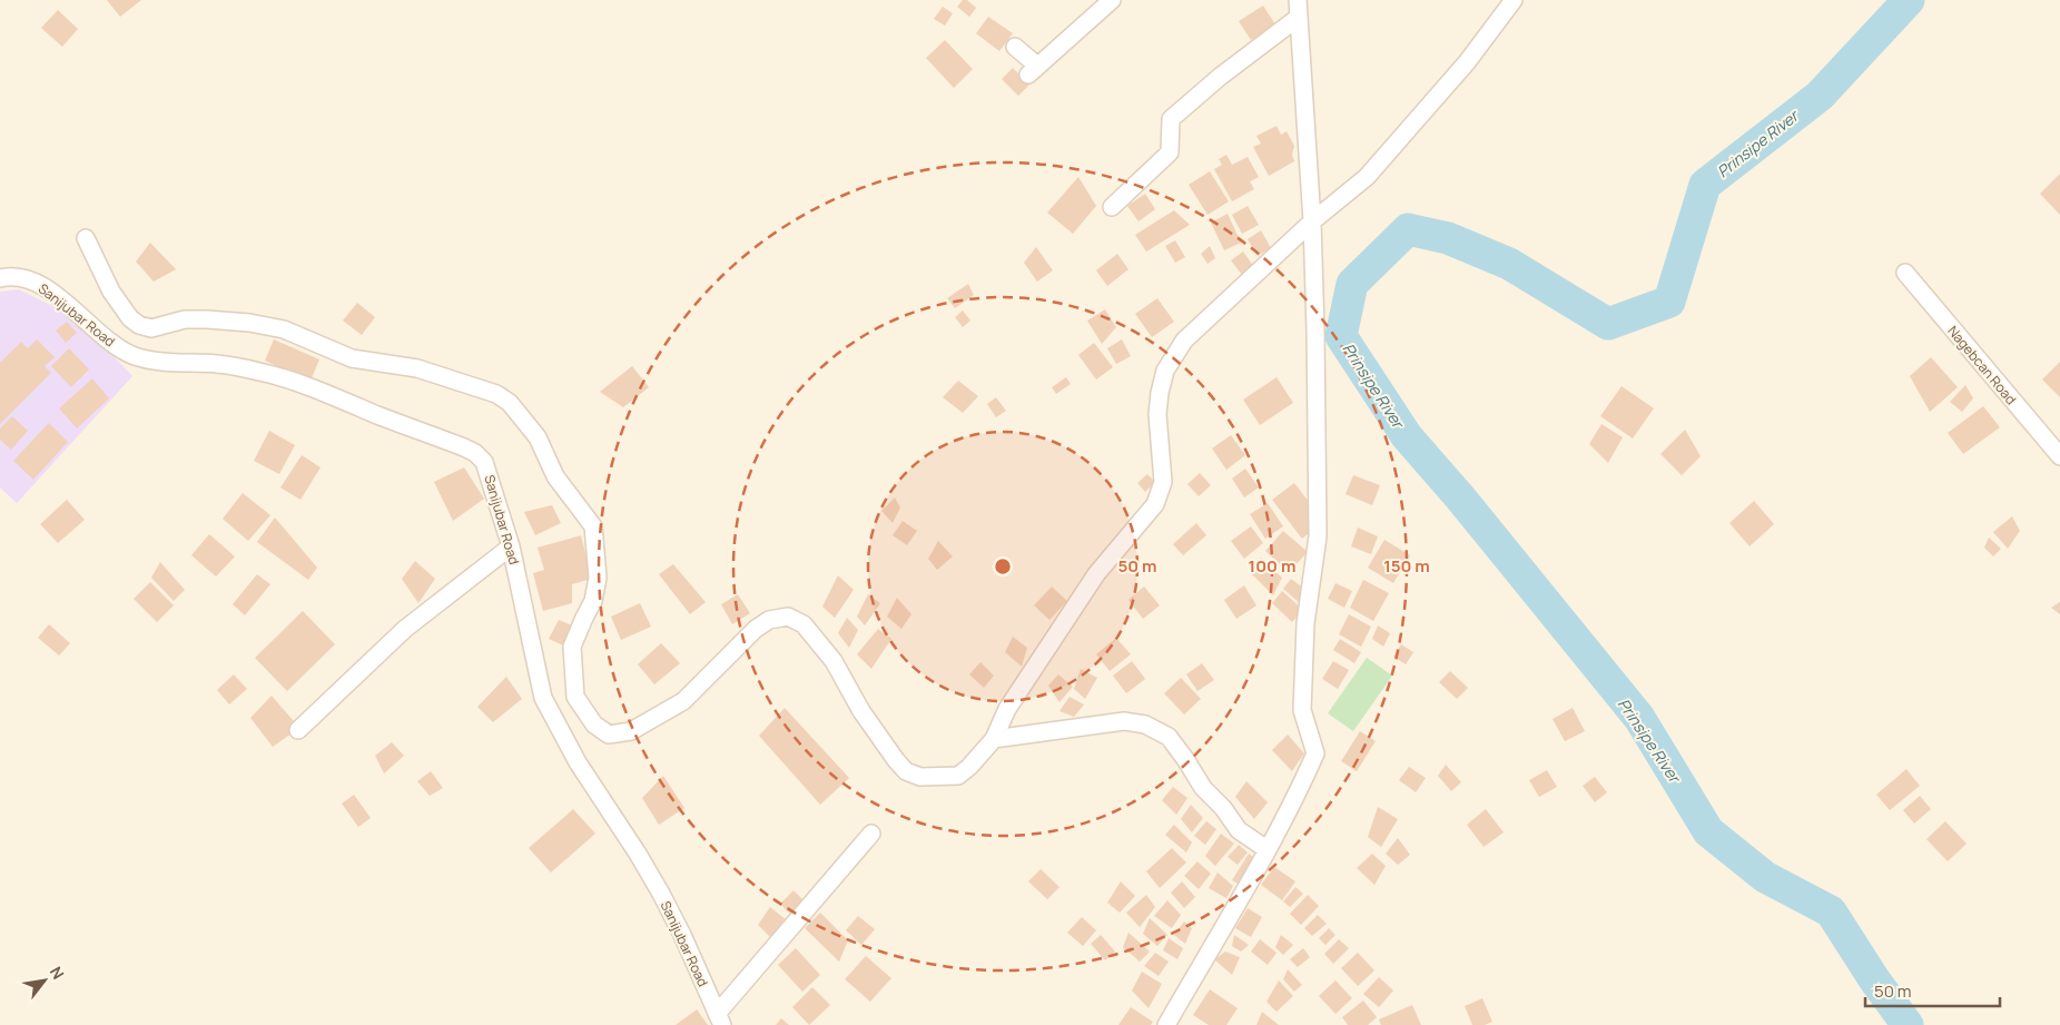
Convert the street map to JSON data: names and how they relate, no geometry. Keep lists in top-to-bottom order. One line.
{"streets":{"street":["Sanijubar Road","Nagebcan Road"]},"water":["Prinsipe River"],"scale_bar":"50 m","north":"top right","rings":["50 m","100 m","150 m"]}
